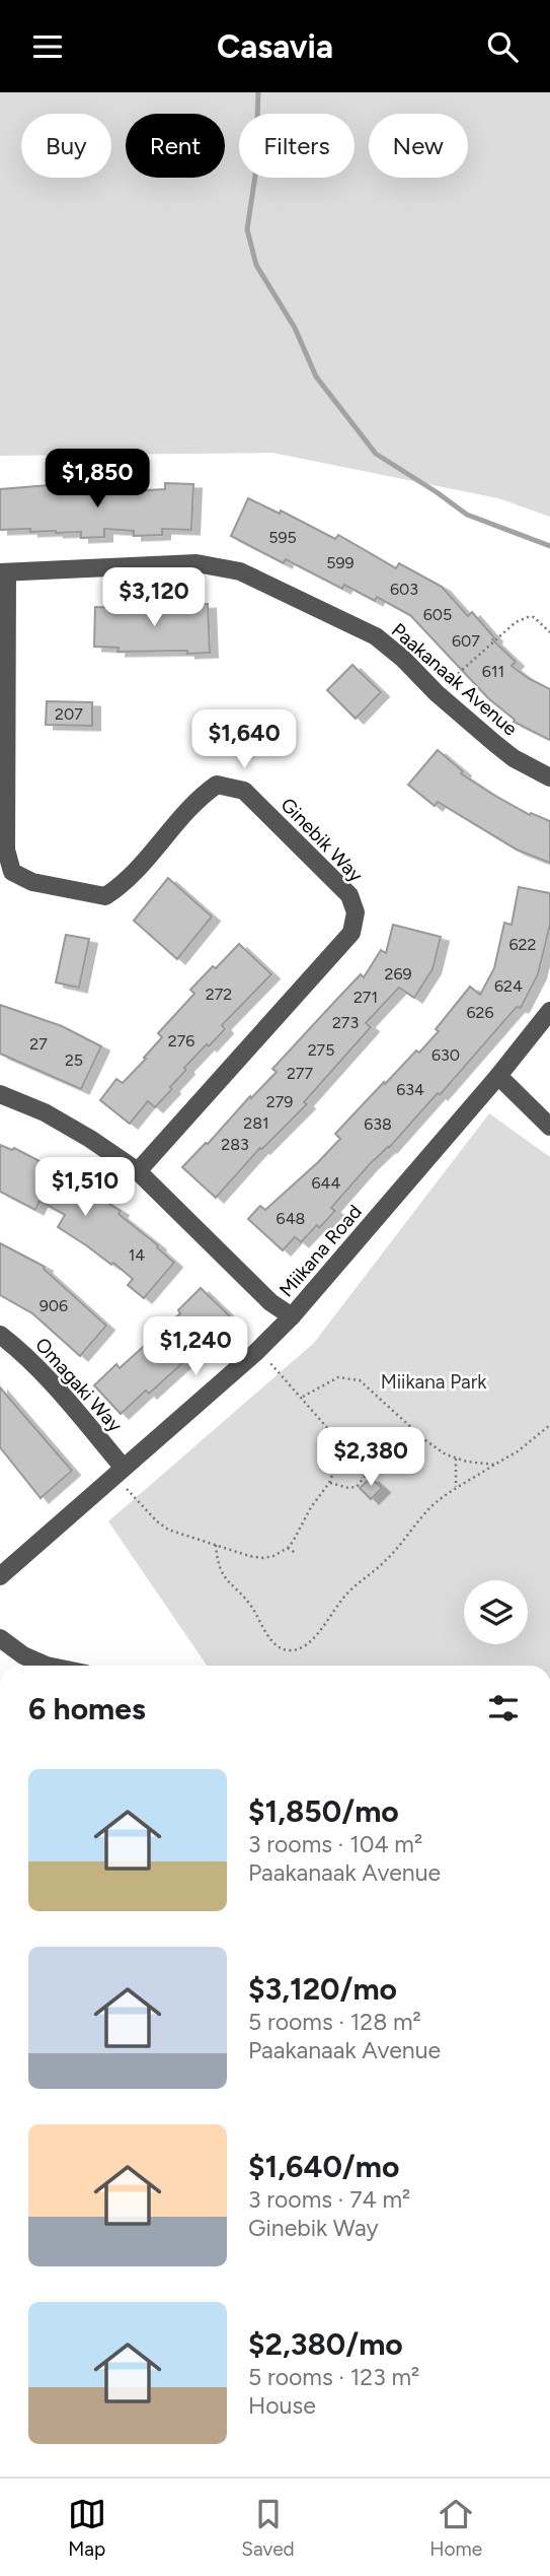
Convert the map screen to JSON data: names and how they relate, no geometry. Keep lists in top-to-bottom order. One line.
{"streets":{"street":["Paakanaak Avenue","Ginebik Way","Miikana Road","Omagaki Way"]},"crossings":[["Paakanaak Avenue","Ginebik Way"],["Miikana Road","Omagaki Way"]],"parks":["Miikana Park"],"house_numbers":["595","599","603","605","607","611","207","622","269","624","272","271","626","273","276","27","275","630","25","277","634","279","281","638","283","644","648","14","906"],"page":{"header":"Casavia","chip":["Buy","Rent","Filters","New"],"price":["$1,850","$3,120","$1,640","$1,510","$1,240","$2,380"],"heading":"6 homes","list":[{"name":"$1,850/mo","note":"3 rooms · 104 m² · Paakanaak Avenue"},{"name":"$3,120/mo","note":"5 rooms · 128 m² · Paakanaak Avenue"},{"name":"$1,640/mo","note":"3 rooms · 74 m² · Ginebik Way"},{"name":"$2,380/mo","note":"5 rooms · 123 m² · House"}],"tabs":["Map","Saved","Home"]}}
